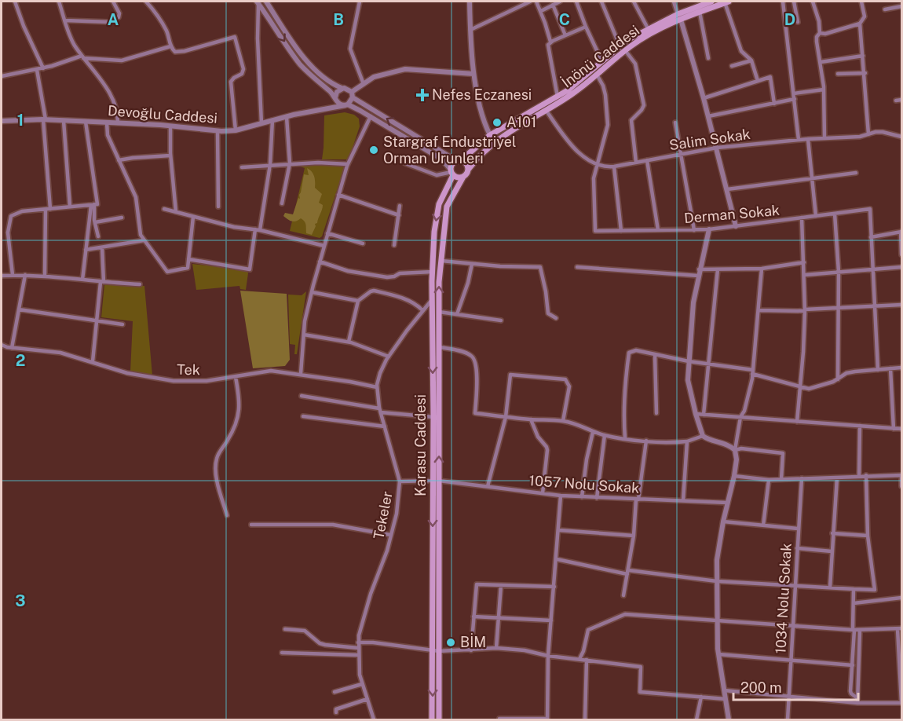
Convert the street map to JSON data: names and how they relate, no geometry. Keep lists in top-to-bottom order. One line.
{"streets":{"main road":["İnönü Caddesi","Karasu Caddesi"],"street":["Devoğlu Caddesi","Salim Sokak","Derman Sokak","Tek","1057 Nolu Sokak","Tekeler","1034 Nolu Sokak"]},"crossings":[["İnönü Caddesi","Salim Sokak"],["İnönü Caddesi","Karasu Caddesi"],["Salim Sokak","Derman Sokak"],["Tek","Tekeler"],["Karasu Caddesi","1057 Nolu Sokak"],["Karasu Caddesi","Tekeler"],["1057 Nolu Sokak","Tekeler"]],"places":{"health":["Nefes Eczanesi"],"other":["A101","Stargraf Endustriyel Orman Urunleri","BİM"]},"scale_bar":"200 m","grid":{"columns":["A","B","C","D"],"rows":["1","2","3"]}}
